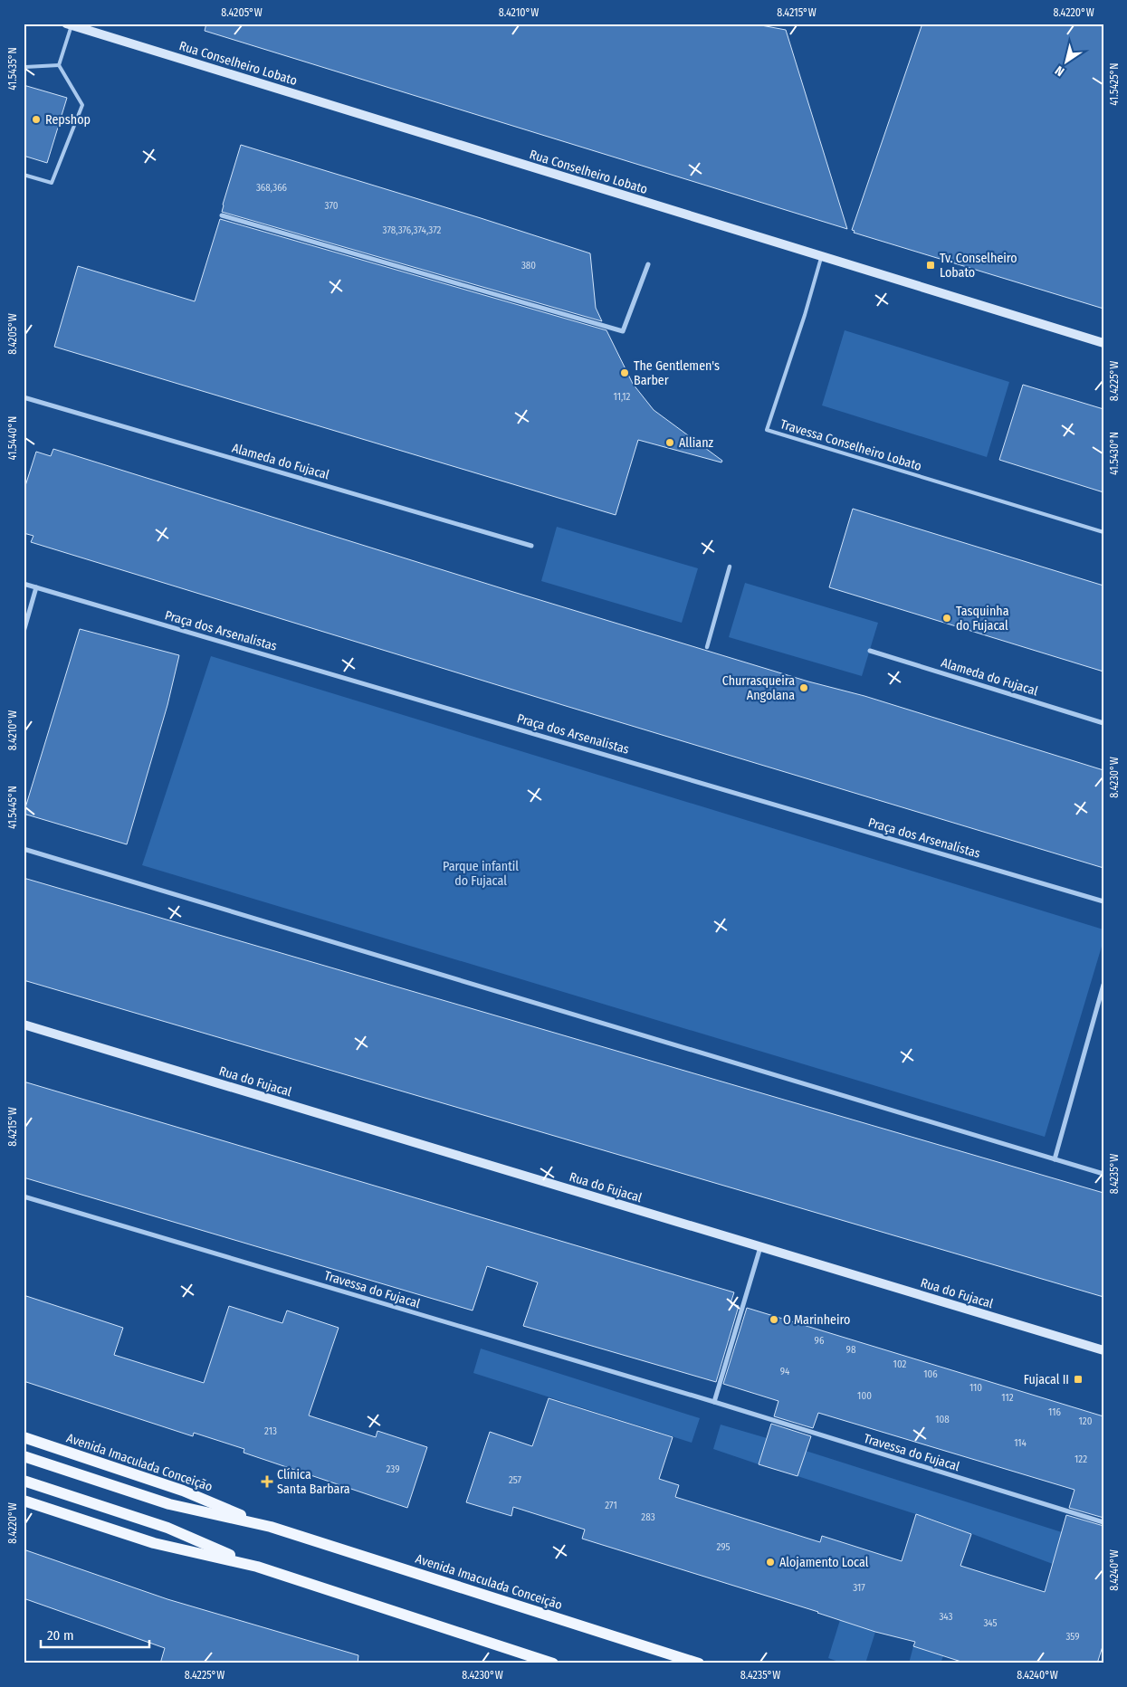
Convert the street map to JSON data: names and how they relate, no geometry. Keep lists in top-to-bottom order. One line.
{"streets":{"main road":["Rua Conselheiro Lobato","Rua do Fujacal","Avenida Imaculada Conceição"],"street":["Alameda do Fujacal","Praça dos Arsenalistas","Travessa do Fujacal"],"lane":["Travessa Conselheiro Lobato"]},"crossings":[["Rua Conselheiro Lobato","Travessa Conselheiro Lobato"]],"parks":["Parque infantil do Fujacal"],"places":{"other":["Repshop","The Gentlemen's Barber","Allianz","Tasquinha do Fujacal","Churrasqueira Angolana","O Marinheiro","Alojamento Local"],"transit":["Tv. Conselheiro Lobato","Fujacal II"],"health":["Clínica Santa Barbara"]},"house_numbers":["368,366","370","378,376,374,372","380","11,12","96","98","102","94","106","110","100","112","116","108","120","213","114","122","239","257","271","283","295","317","343","345","359"],"scale_bar":"20 m","north":"bottom left","coordinates":["8.4205°W","8.4210°W","8.4215°W","8.4220°W","41.5435°N","41.5425°N","8.4225°W","41.5440°N","41.5430°N","8.4230°W","41.5445°N","8.4235°W","8.4240°W"]}
